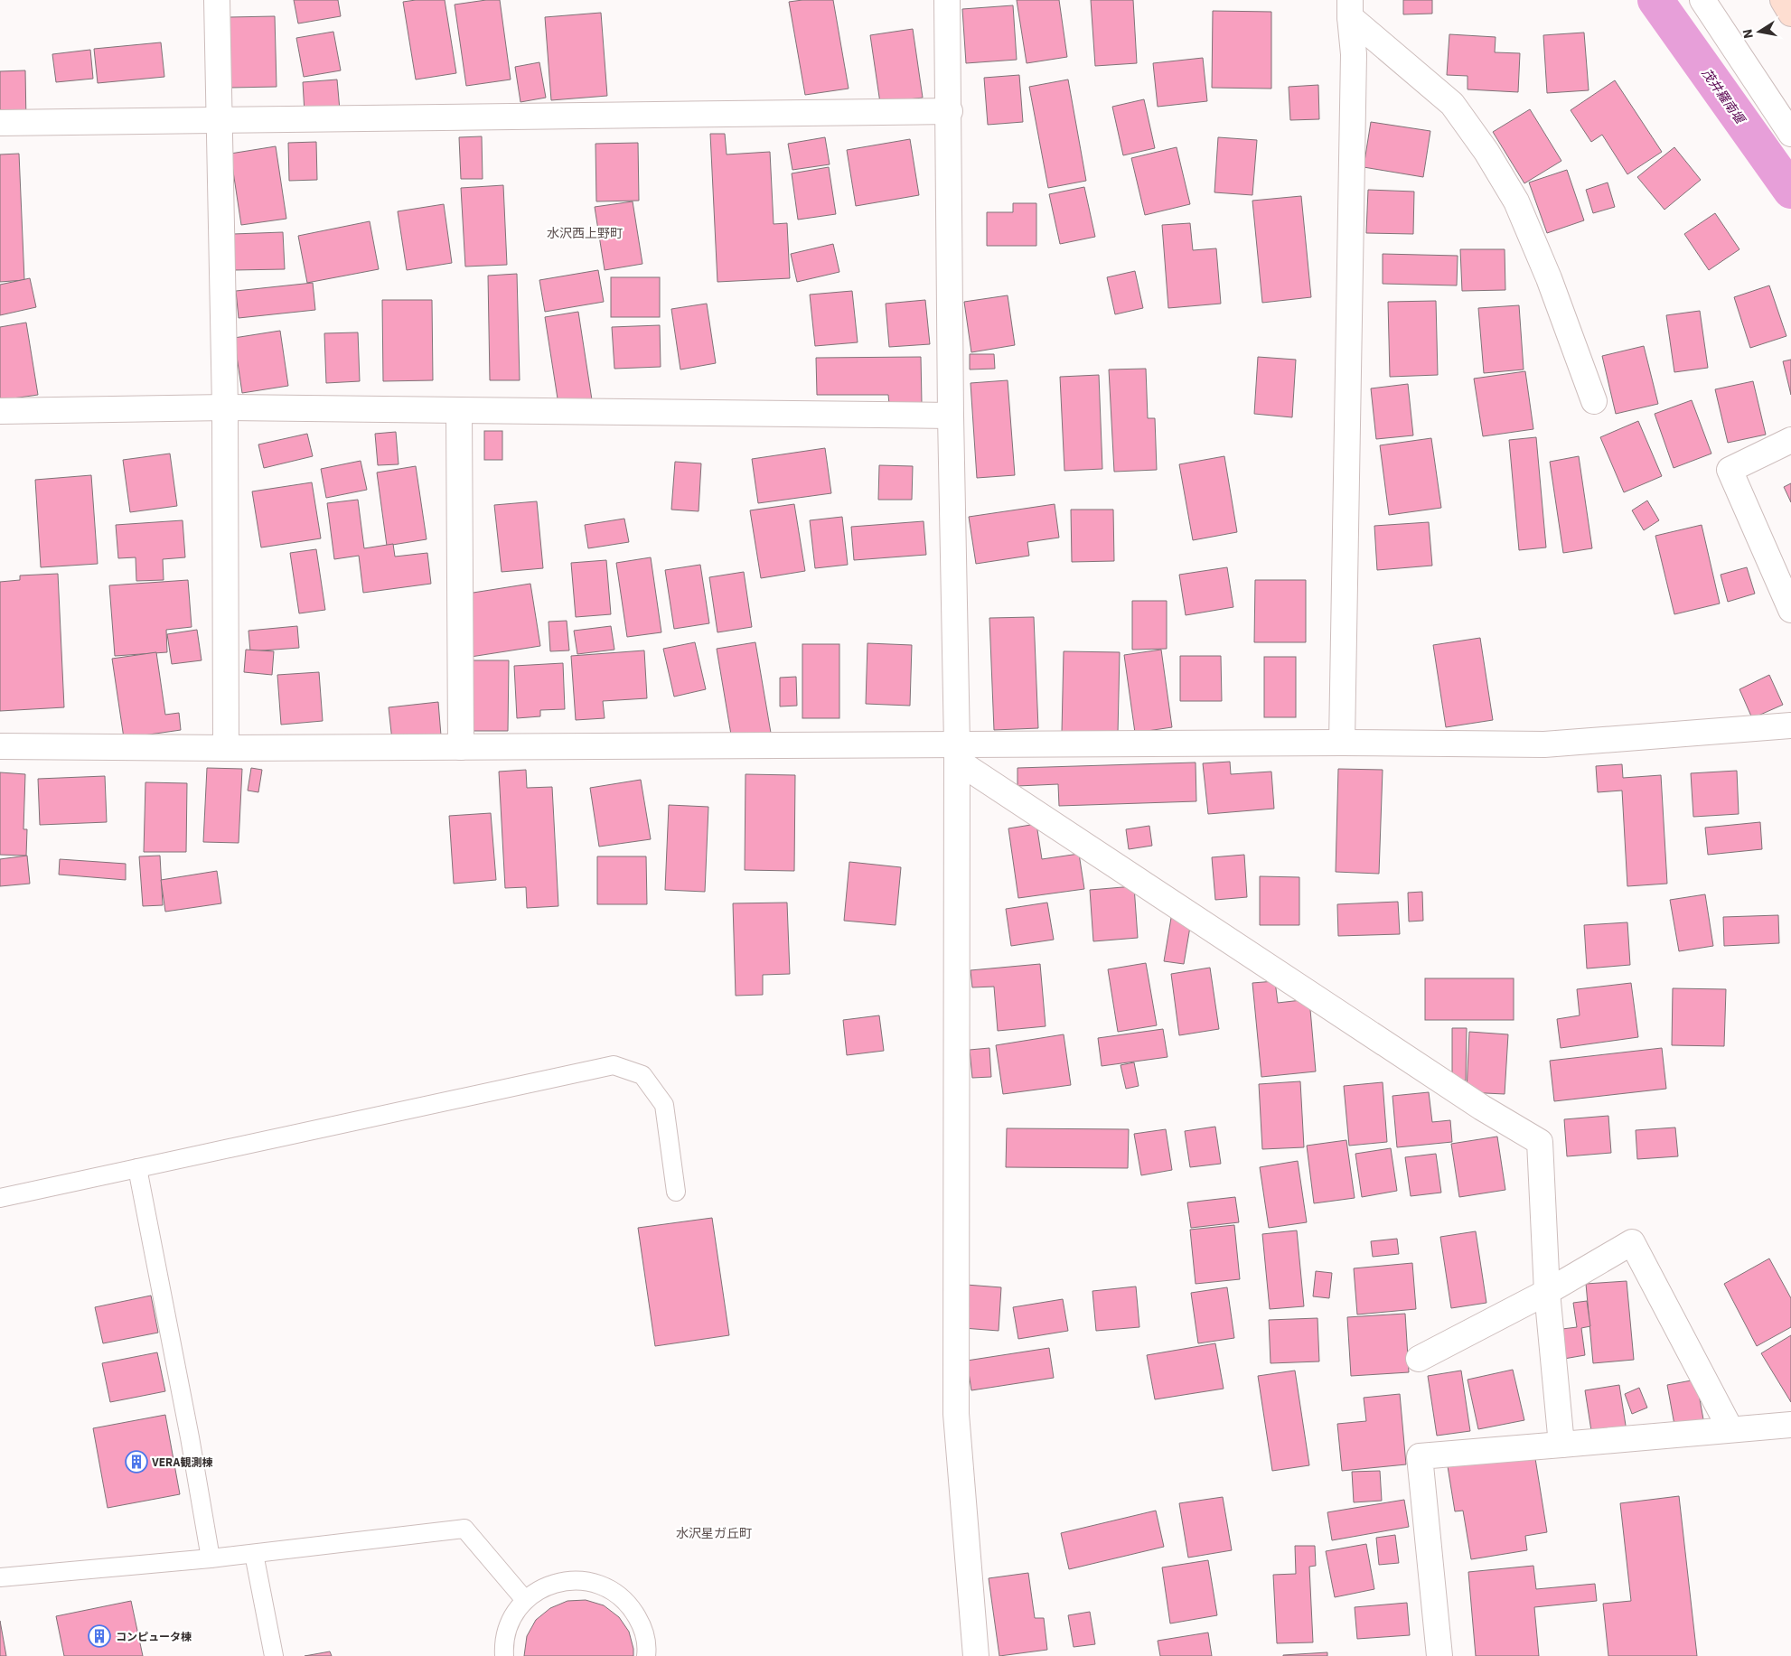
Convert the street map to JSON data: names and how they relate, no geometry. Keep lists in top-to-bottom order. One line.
{"districts":["水沢西上野町","水沢星ガ丘町"],"water":["茂井羅南堰"],"places":{"building":["VERA観測棟","コンピュータ棟"]},"north":"left"}
